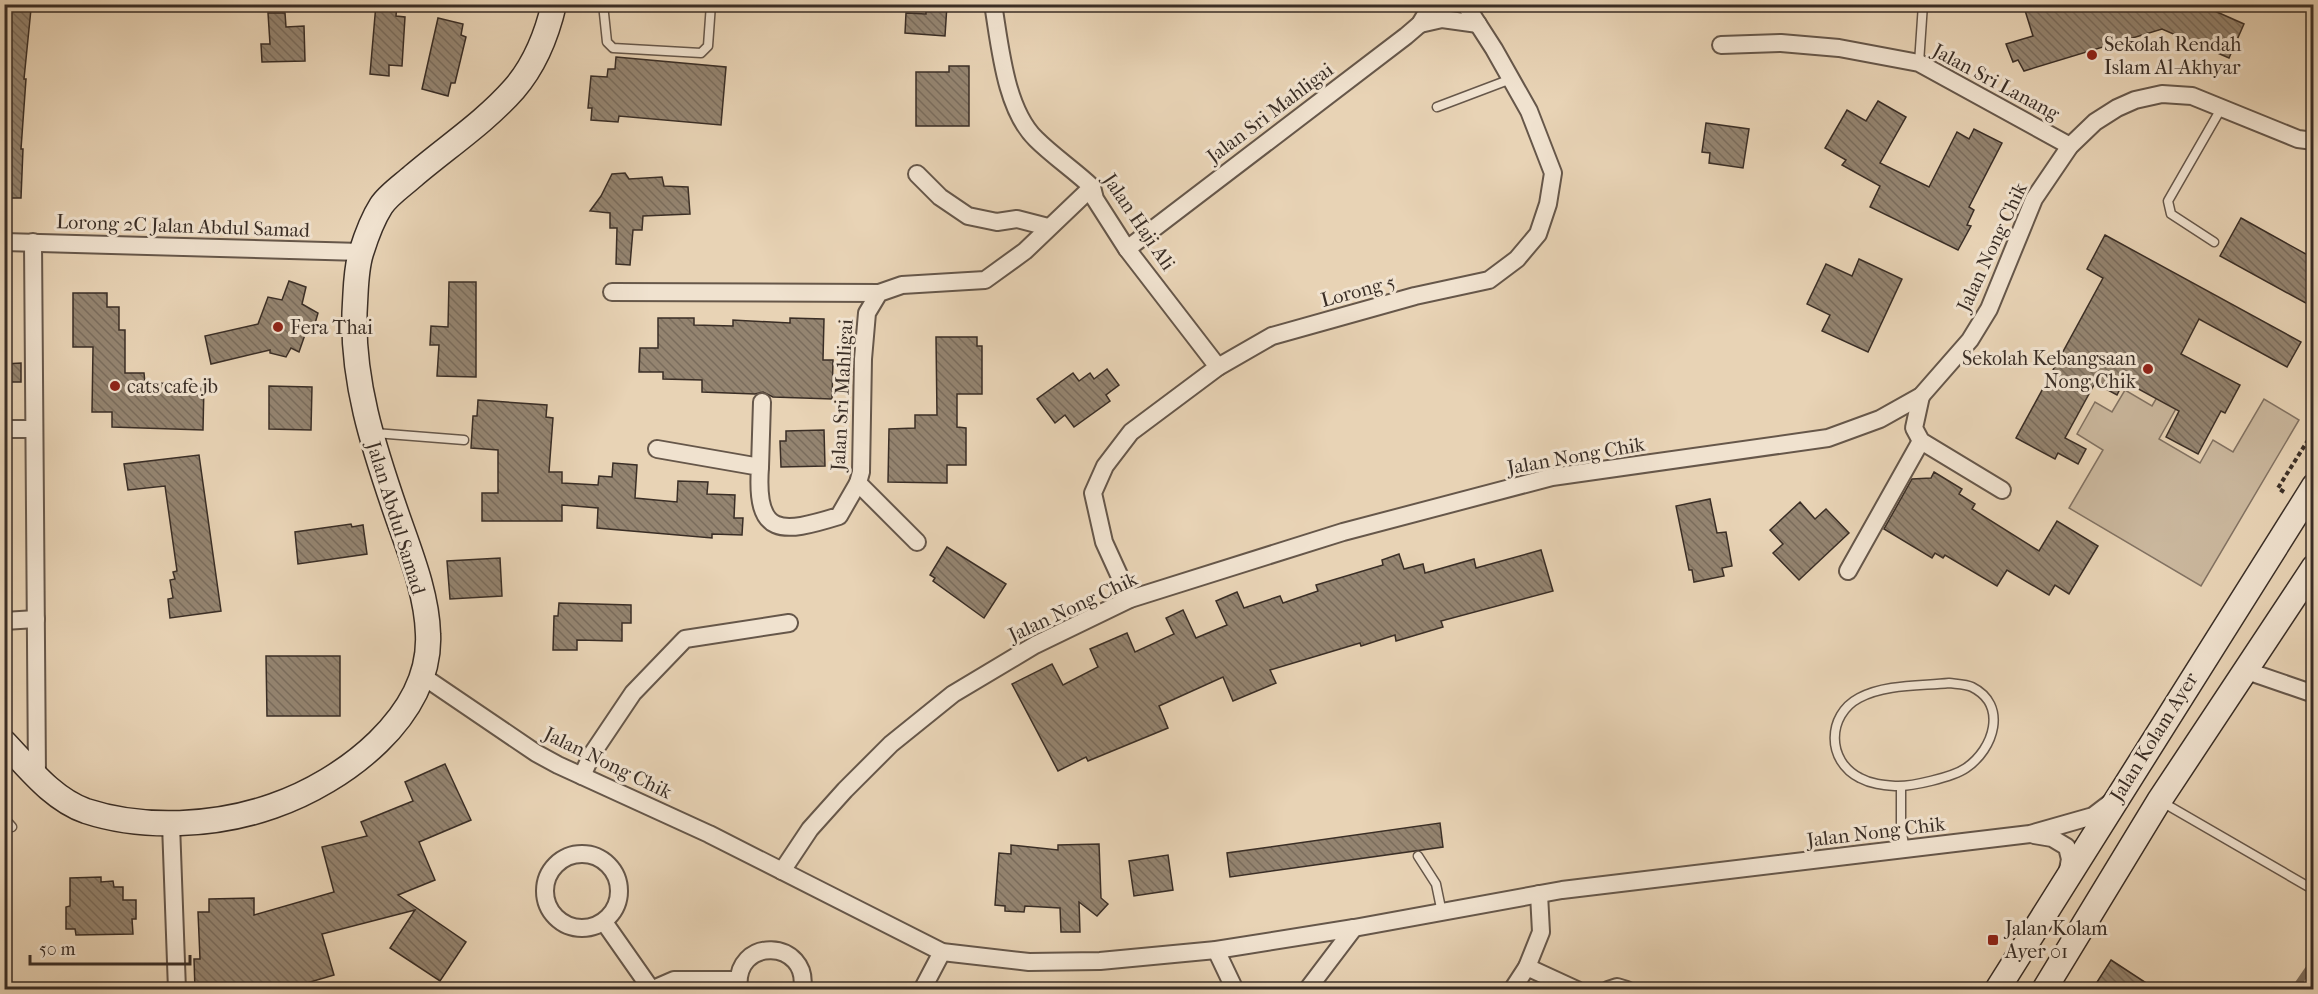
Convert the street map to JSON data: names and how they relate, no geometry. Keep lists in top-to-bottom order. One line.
{"streets":{"street":["Jalan Sri Lanang","Jalan Sri Mahligai","Jalan Haji Ali","Lorong 2C Jalan Abdul Samad","Jalan Nong Chik","Lorong 5","Jalan Abdul Samad","Jalan Kolam Ayer"]},"crossings":[["Jalan Sri Lanang","Jalan Nong Chik"],["Jalan Sri Mahligai","Jalan Haji Ali"],["Jalan Haji Ali","Lorong 5"],["Lorong 2C Jalan Abdul Samad","Jalan Abdul Samad"],["Jalan Nong Chik","Lorong 5"],["Jalan Nong Chik","Jalan Abdul Samad"],["Jalan Nong Chik","Jalan Kolam Ayer"]],"places":{"other":["Sekolah Rendah Islam Al-Akhyar","Fera Thai","Sekolah Kebangsaan Nong Chik","cats cafe jb"],"transit":["Jalan Kolam Ayer 01"]},"scale_bar":"50 m"}
